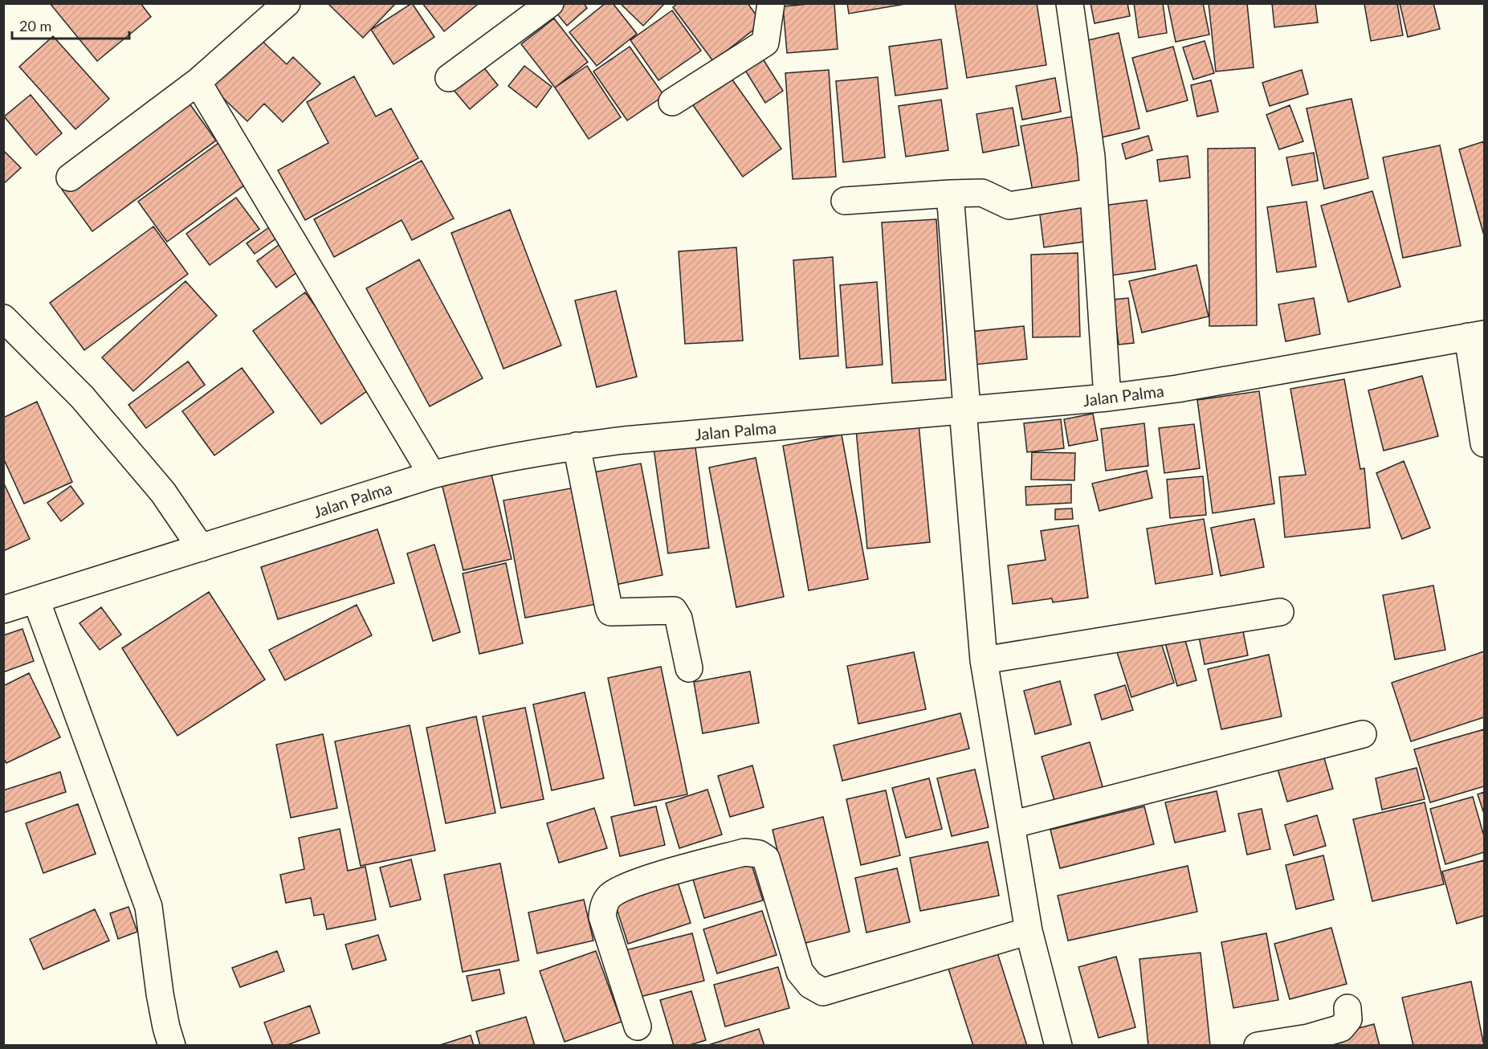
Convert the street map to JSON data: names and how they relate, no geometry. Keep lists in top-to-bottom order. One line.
{"streets":{"street":["Jalan Palma"]},"scale_bar":"20 m"}
